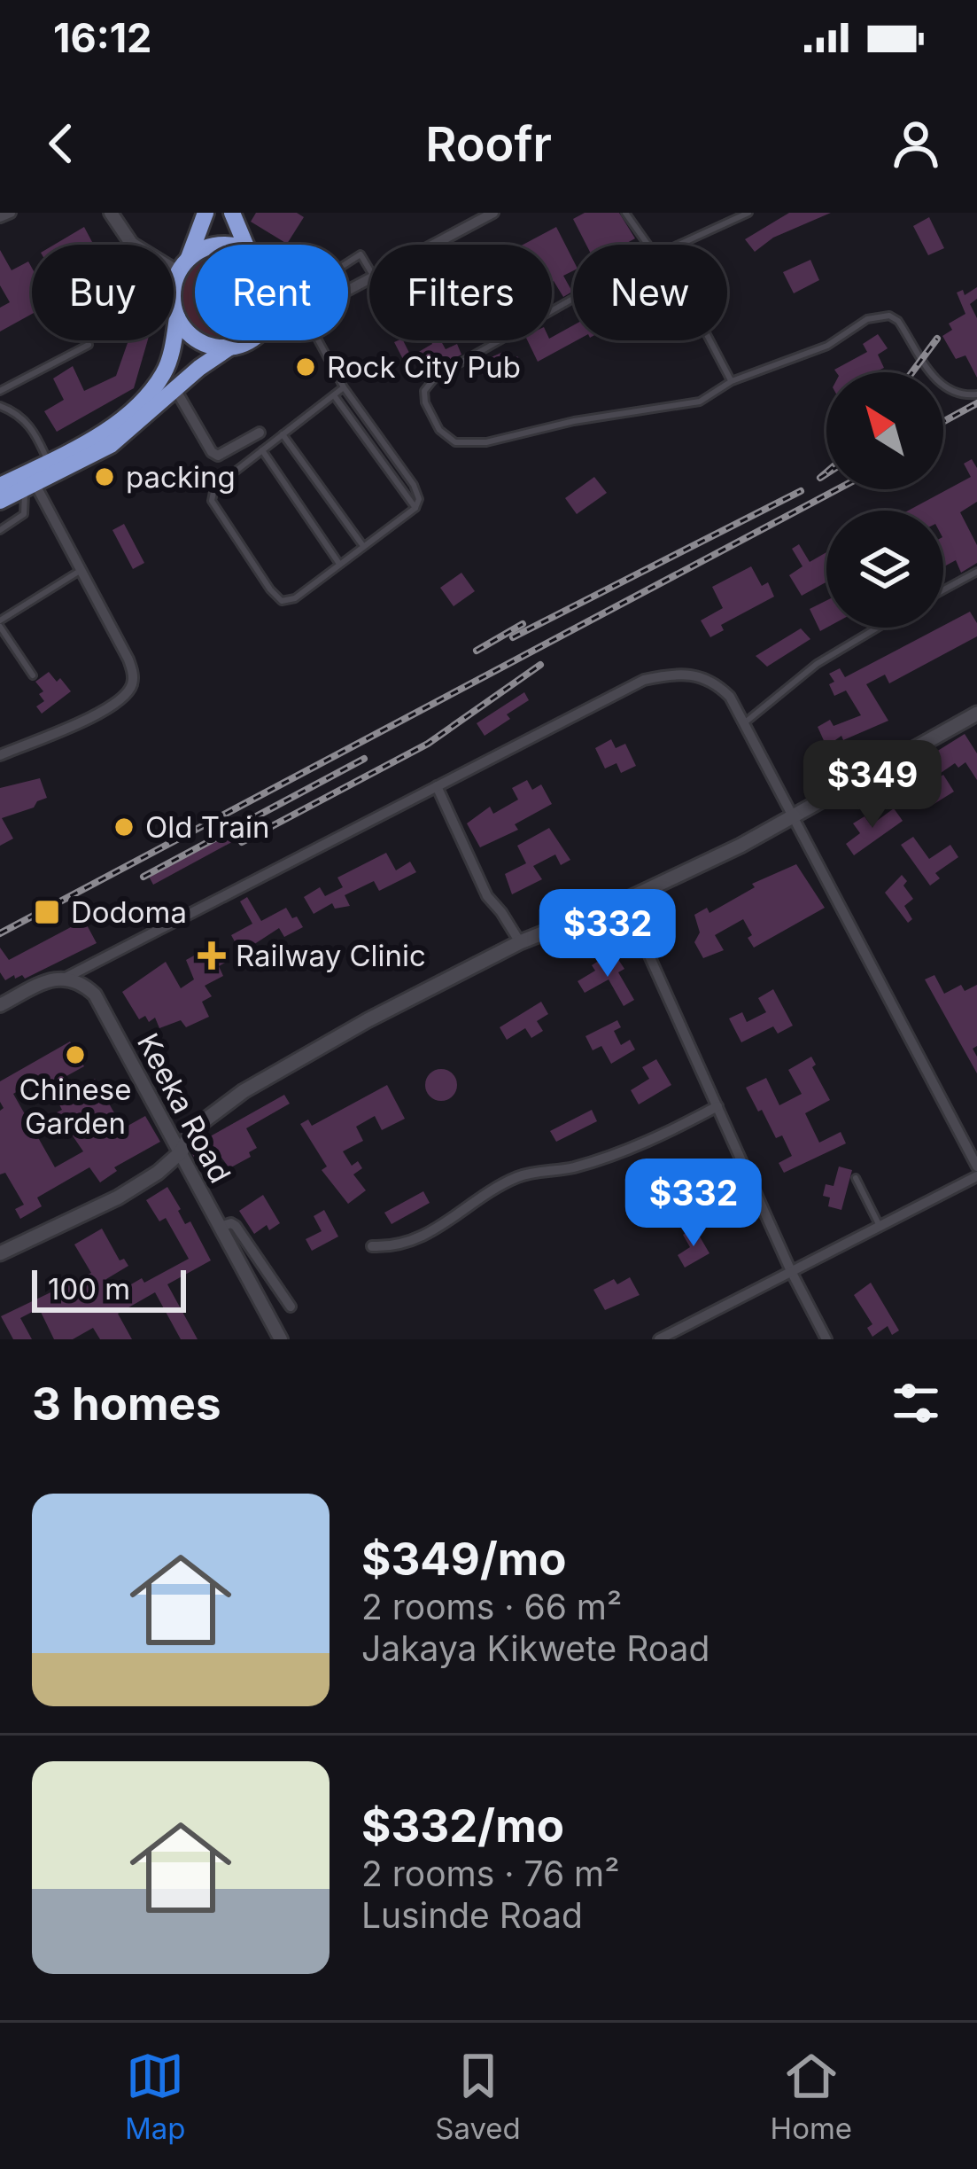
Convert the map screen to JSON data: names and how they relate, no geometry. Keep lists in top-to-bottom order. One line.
{"streets":{"street":["Keeka Road"]},"places":{"other":["Rock City Pub","packing","Old Train","Chinese Garden"],"transit":["Dodoma"],"health":["Railway Clinic"]},"scale_bar":"100 m","north":"top left","page":{"status":"16:12","header":"Roofr","chip":["Buy","Rent","Filters","New"],"price":["$349","$332","$332"],"scale":"100 m","heading":"3 homes","list":[{"name":"$349/mo","note":"2 rooms · 66 m² · Jakaya Kikwete Road"},{"name":"$332/mo","note":"2 rooms · 76 m² · Lusinde Road"}],"tabs":["Map","Saved","Home"]}}
